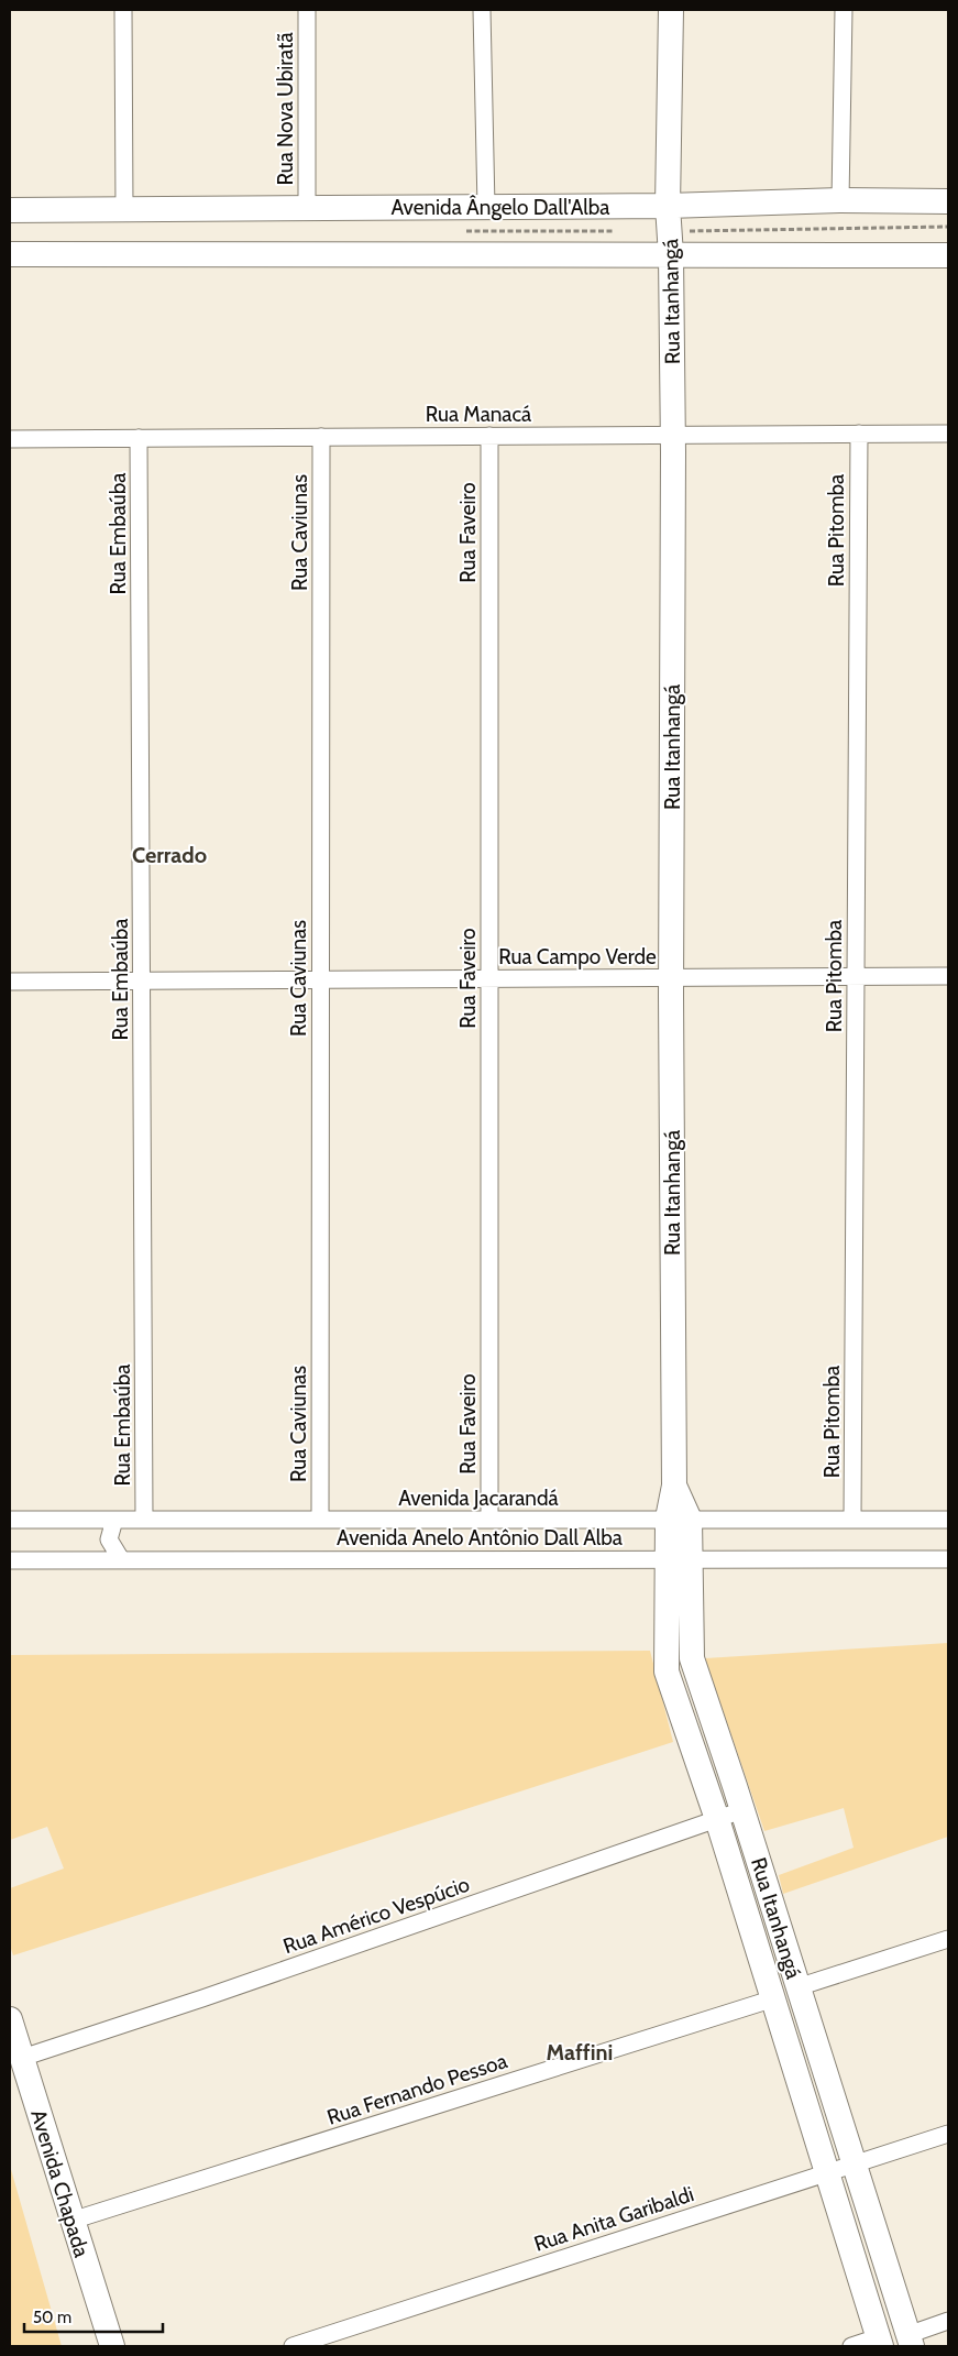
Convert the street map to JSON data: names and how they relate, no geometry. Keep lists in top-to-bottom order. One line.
{"streets":{"street":["Rua Nova Ubiratã","Avenida Ângelo Dall'Alba","Rua Itanhangá","Rua Manacá","Rua Pitomba","Rua Caviunas","Rua Faveiro","Rua Embaúba","Rua Campo Verde","Avenida Jacarandá","Avenida Anelo Antônio Dall Alba","Rua Américo Vespúcio","Rua Fernando Pessoa","Avenida Chapada","Rua Anita Garibaldi"]},"crossings":[["Rua Nova Ubiratã","Avenida Ângelo Dall'Alba"],["Avenida Ângelo Dall'Alba","Rua Itanhangá"],["Rua Itanhangá","Rua Manacá"],["Rua Itanhangá","Rua Campo Verde"],["Rua Itanhangá","Avenida Jacarandá"],["Rua Itanhangá","Avenida Anelo Antônio Dall Alba"],["Rua Itanhangá","Rua Américo Vespúcio"],["Rua Itanhangá","Rua Fernando Pessoa"],["Rua Itanhangá","Rua Anita Garibaldi"],["Rua Manacá","Rua Pitomba"],["Rua Manacá","Rua Caviunas"],["Rua Manacá","Rua Faveiro"],["Rua Manacá","Rua Embaúba"],["Rua Pitomba","Rua Campo Verde"],["Rua Pitomba","Avenida Jacarandá"],["Rua Caviunas","Rua Campo Verde"],["Rua Caviunas","Avenida Jacarandá"],["Rua Faveiro","Rua Campo Verde"],["Rua Faveiro","Avenida Jacarandá"],["Rua Embaúba","Rua Campo Verde"],["Rua Embaúba","Avenida Jacarandá"],["Rua Américo Vespúcio","Avenida Chapada"],["Rua Fernando Pessoa","Avenida Chapada"]],"districts":["Cerrado","Maffini"],"scale_bar":"50 m"}
